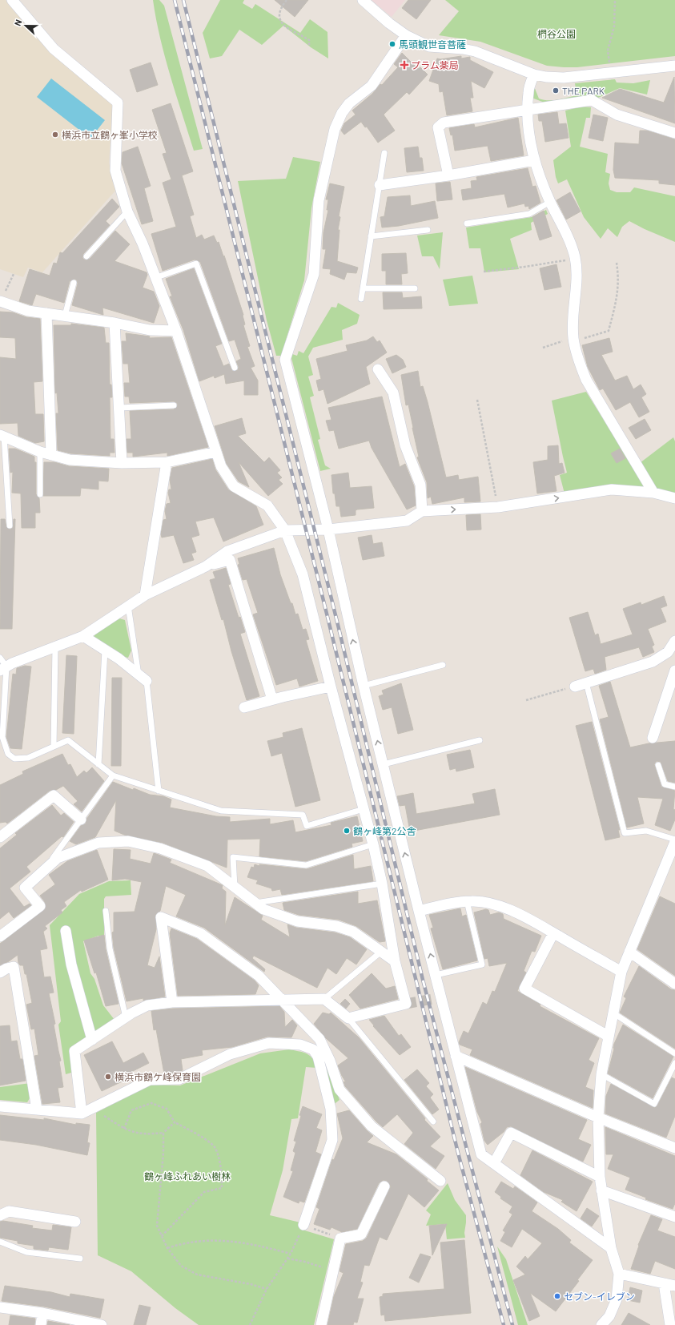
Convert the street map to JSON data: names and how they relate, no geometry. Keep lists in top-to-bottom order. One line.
{"parks":["椚谷公園","鶴ヶ峰ふれあい樹林"],"places":{"other":["馬頭観世音菩薩","THE PARK","横浜市立鶴ヶ峯小学校","鶴ヶ峰第2公舎","横浜市鶴ケ峰保育園","セブン-イレブン"],"health":["プラム薬局"]},"north":"left"}
